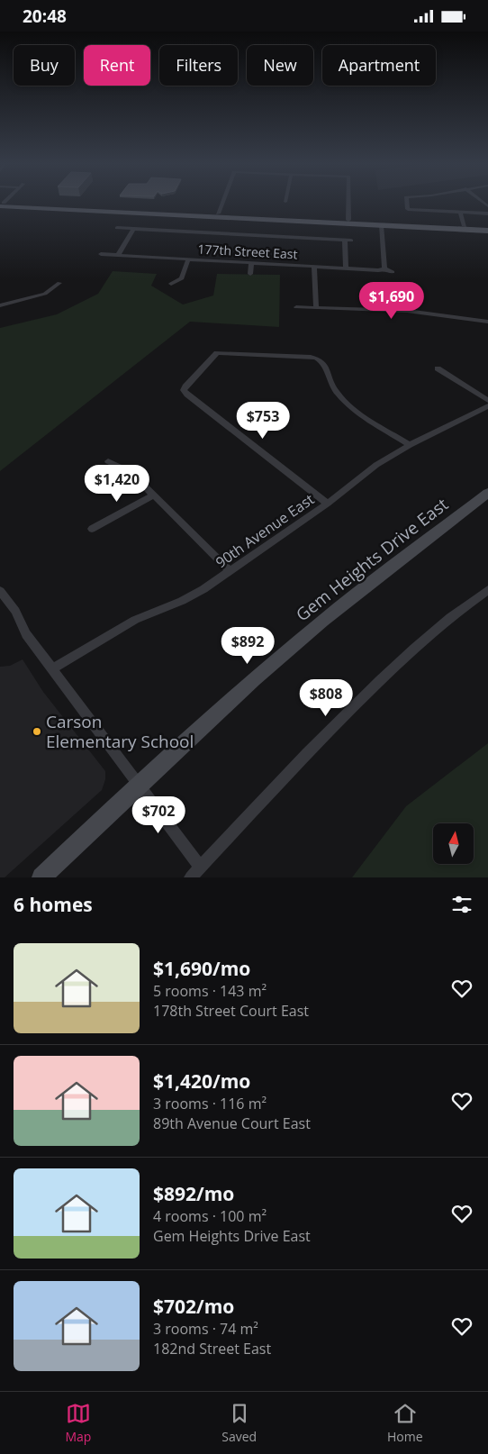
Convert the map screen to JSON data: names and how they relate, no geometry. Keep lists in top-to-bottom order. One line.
{"streets":{"street":["177th Street East","90th Avenue East","Gem Heights Drive East"]},"places":["Carson Elementary School"],"north":"top","page":{"status":"20:48","chip":["Buy","Rent","Filters","New","Apartment"],"price":["$1,690","$753","$1,420","$892","$808","$702"],"heading":"6 homes","list":[{"name":"$1,690/mo","note":"5 rooms · 143 m² · 178th Street Court East"},{"name":"$1,420/mo","note":"3 rooms · 116 m² · 89th Avenue Court East"},{"name":"$892/mo","note":"4 rooms · 100 m² · Gem Heights Drive East"},{"name":"$702/mo","note":"3 rooms · 74 m² · 182nd Street East"}],"tabs":["Map","Saved","Home"]}}
